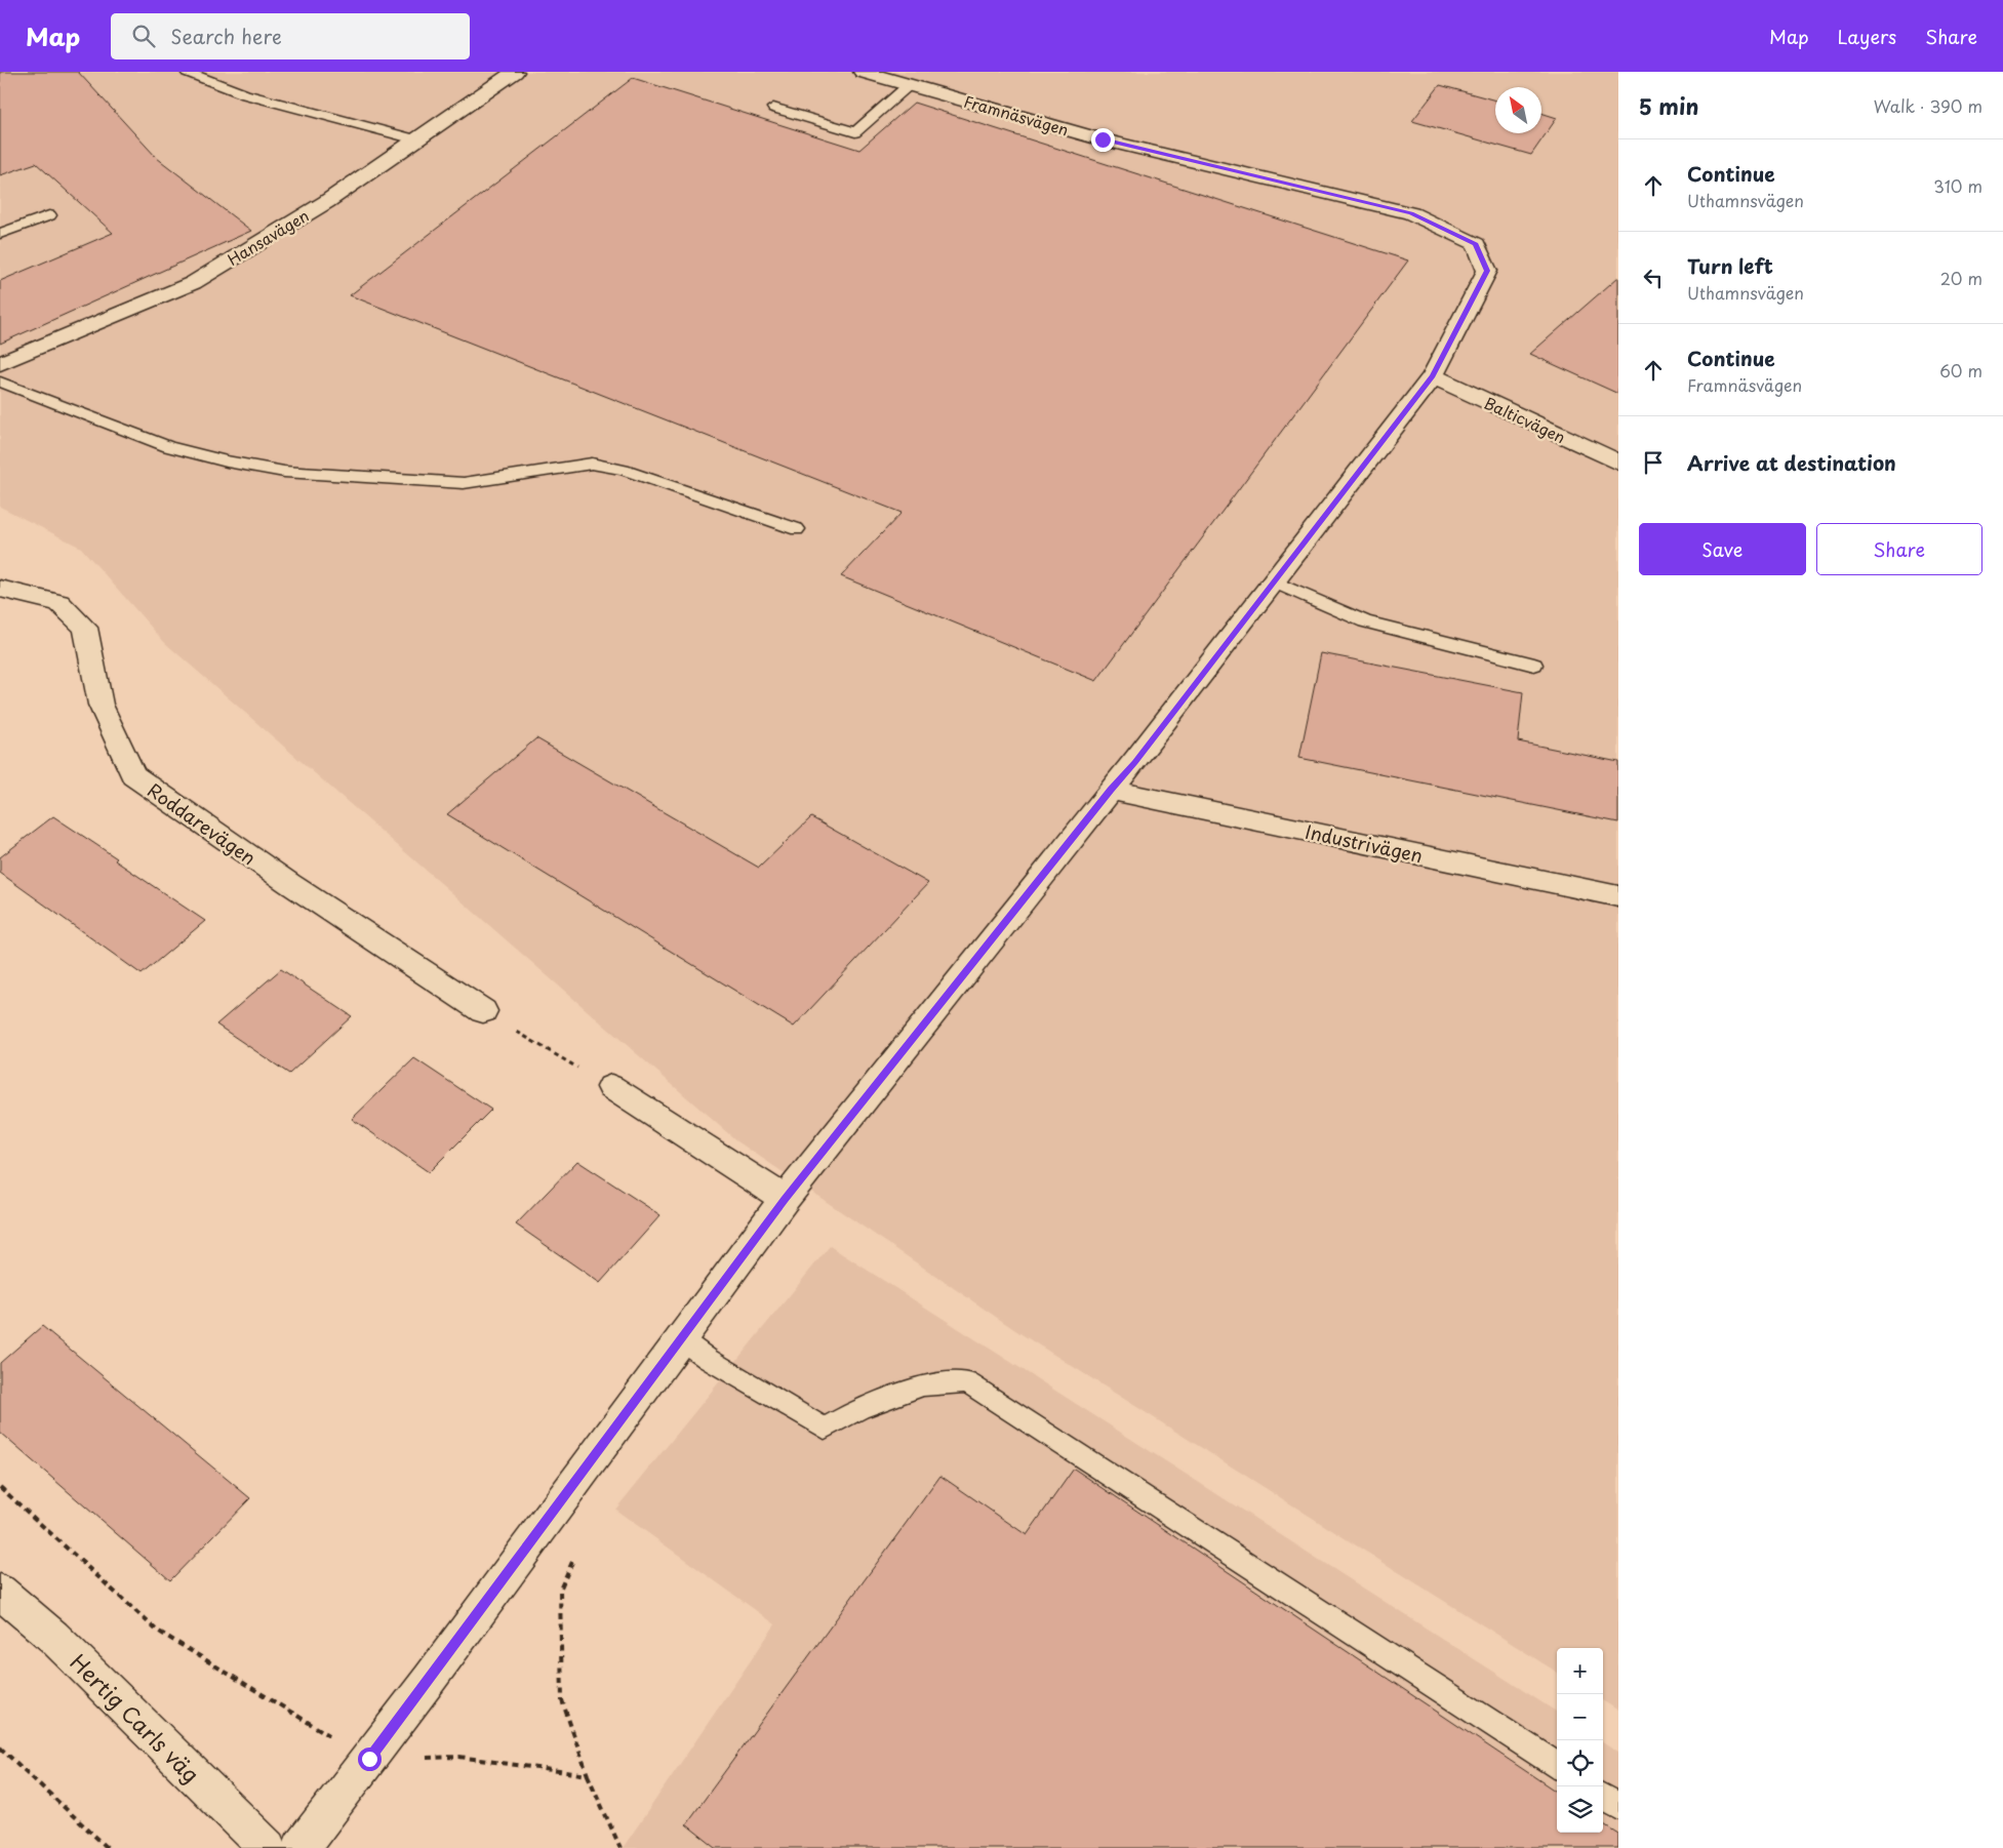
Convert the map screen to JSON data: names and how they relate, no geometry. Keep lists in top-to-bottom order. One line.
{"streets":{"street":["Framnäsvägen","Hansavägen","Balticvägen","Roddarevägen","Industrivägen","Hertig Carls väg"]},"crossings":[["Framnäsvägen","Balticvägen"]],"north":"top left","page":{"header":"Map","search":"Search here","nav":["Map","Layers","Share"],"heading":["5 min","Walk · 390 m"],"list":[["Continue","Uthamnsvägen","310 m"],["Turn left","Uthamnsvägen","20 m"],["Continue","Framnäsvägen","60 m"],"Arrive at destination"],"buttons":["Save","Share"],"map_buttons":["+","−"]}}
